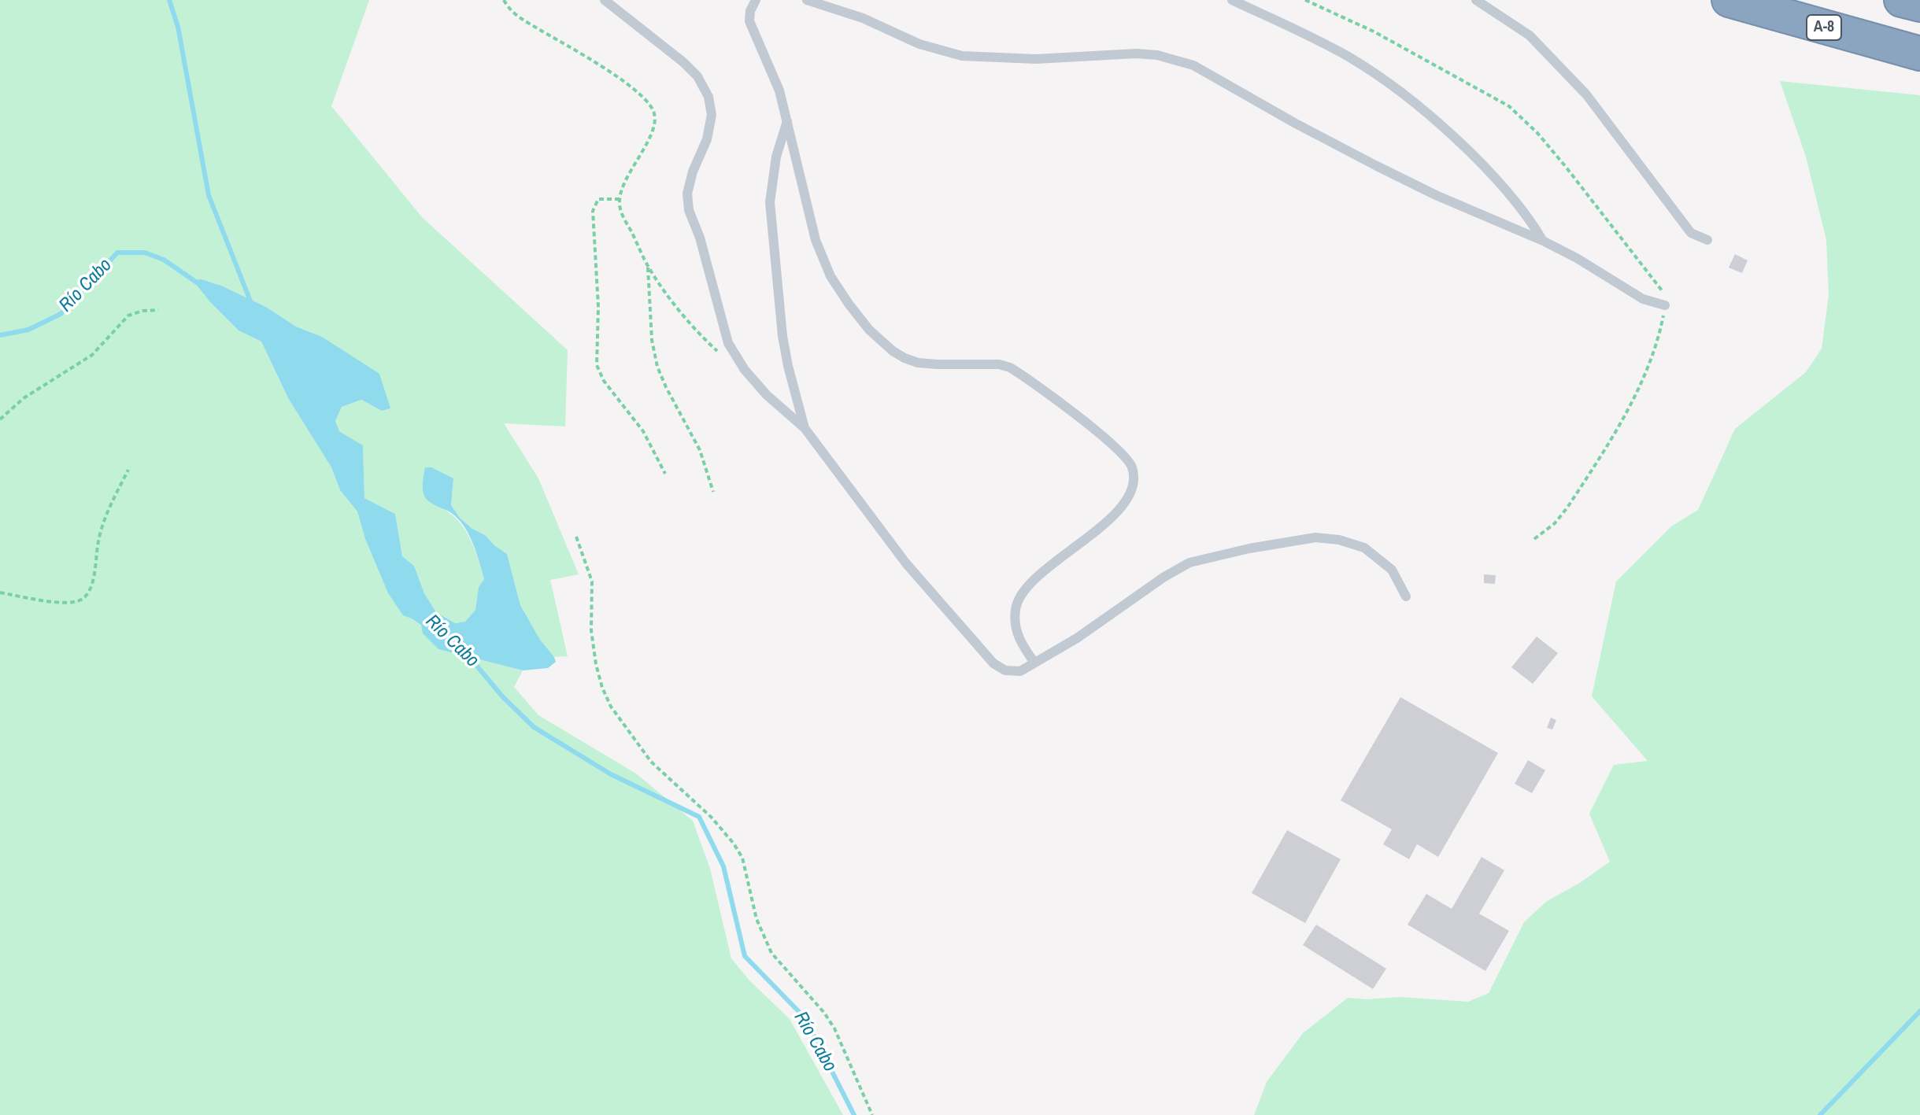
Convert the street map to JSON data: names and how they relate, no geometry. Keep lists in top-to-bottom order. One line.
{"streets":{"highway":["A-8"]},"water":["Río Cabo"]}
